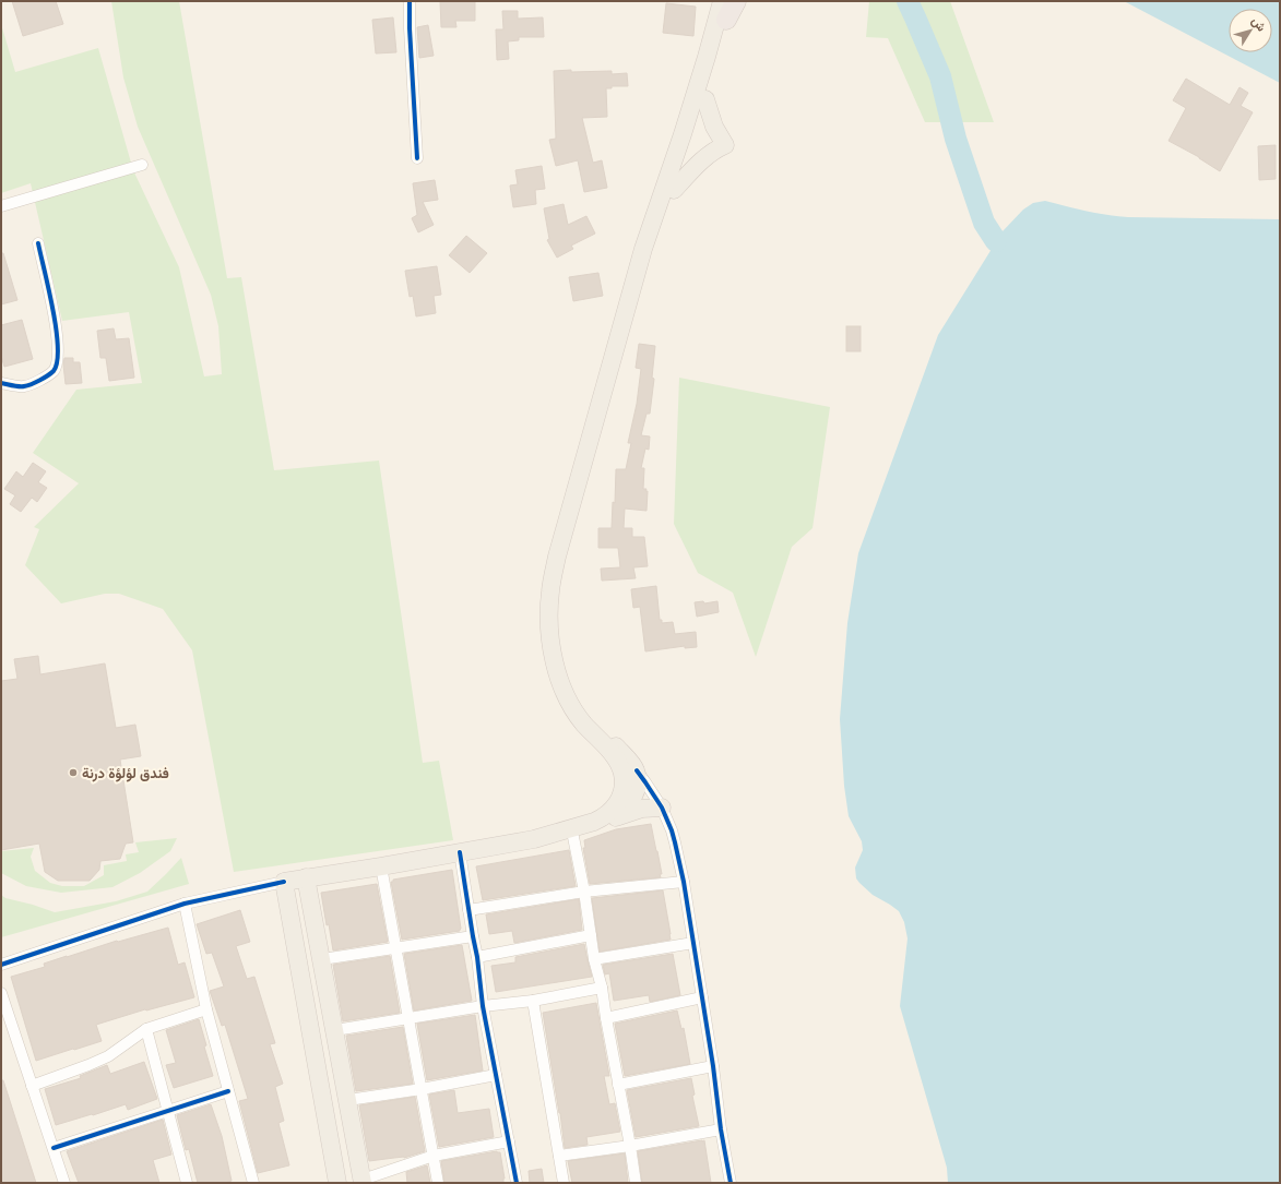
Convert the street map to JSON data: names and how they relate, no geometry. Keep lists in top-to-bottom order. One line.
{"places":["فندق لؤلؤة درنة"],"north":"top right"}
